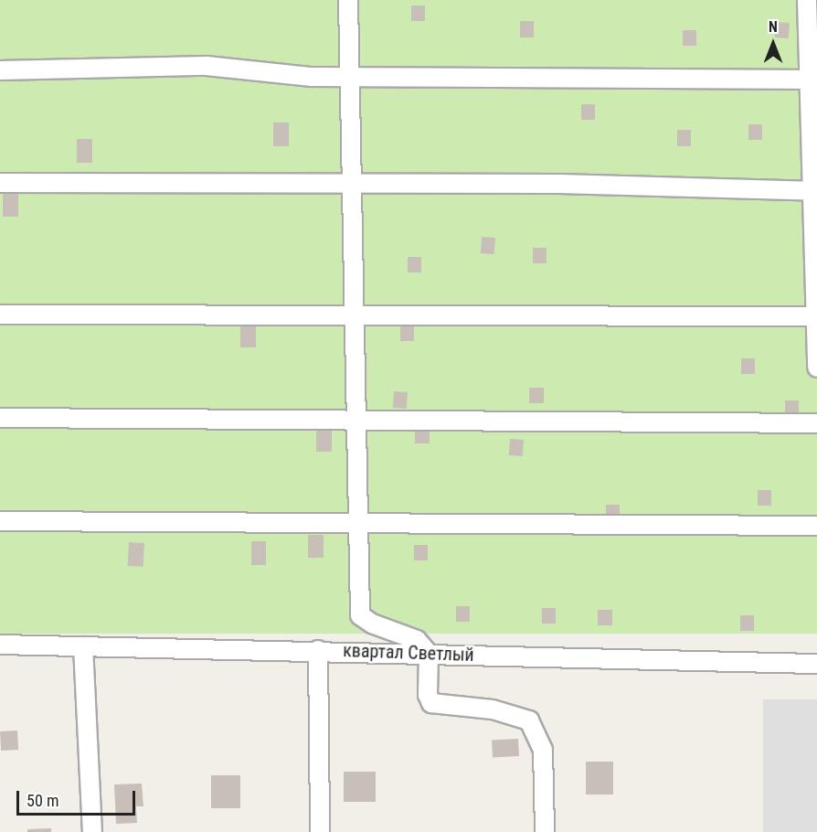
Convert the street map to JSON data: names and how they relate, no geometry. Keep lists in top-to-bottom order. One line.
{"streets":{"street":["квартал Светлый"]},"scale_bar":"50 m","north":"top"}
